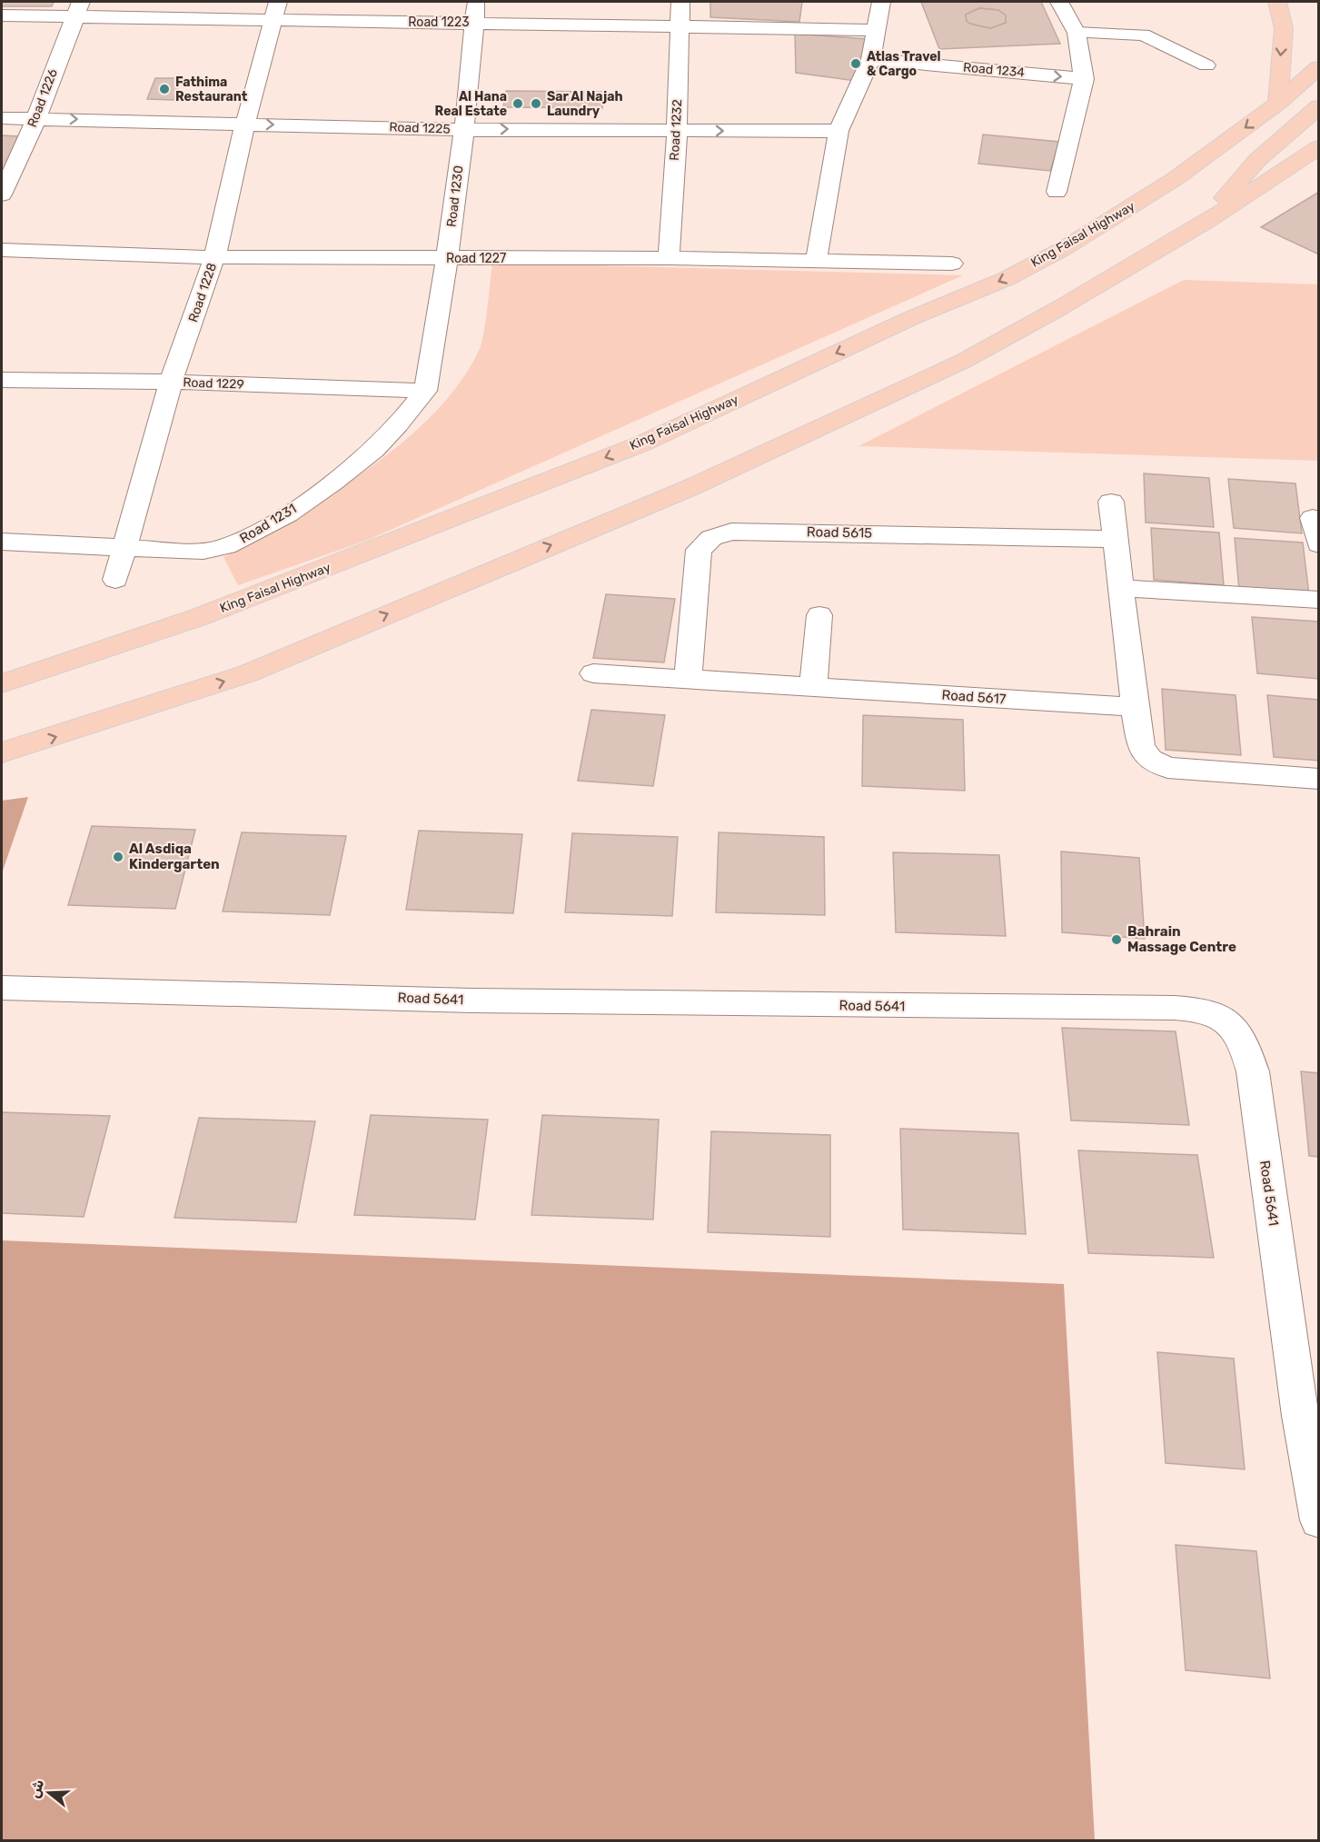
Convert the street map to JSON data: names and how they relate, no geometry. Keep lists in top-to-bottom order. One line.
{"streets":{"main road":["King Faisal Highway"],"street":["Road 1223","Road 1234","Road 1226","Road 1225","Road 1232","Road 1230","Road 1227","Road 1228","Road 1229","Road 1231","Road 5615","Road 5617","Road 5641"]},"crossings":[["Road 1223","Road 1226"],["Road 1223","Road 1232"],["Road 1223","Road 1230"],["Road 1223","Road 1228"],["Road 1226","Road 1225"],["Road 1225","Road 1232"],["Road 1225","Road 1230"],["Road 1225","Road 1228"],["Road 1232","Road 1227"],["Road 1230","Road 1227"],["Road 1230","Road 1229"],["Road 1230","Road 1231"],["Road 1227","Road 1228"],["Road 1228","Road 1229"],["Road 1228","Road 1231"],["Road 1229","Road 1231"],["Road 5615","Road 5617"]],"one_way":["Road 1234","Road 1225"],"places":["Atlas Travel & Cargo","Fathima Restaurant","Al Hana Real Estate","Sar Al Najah Laundry","Al Asdiqa Kindergarten","Bahrain Massage Centre"],"north":"left"}
